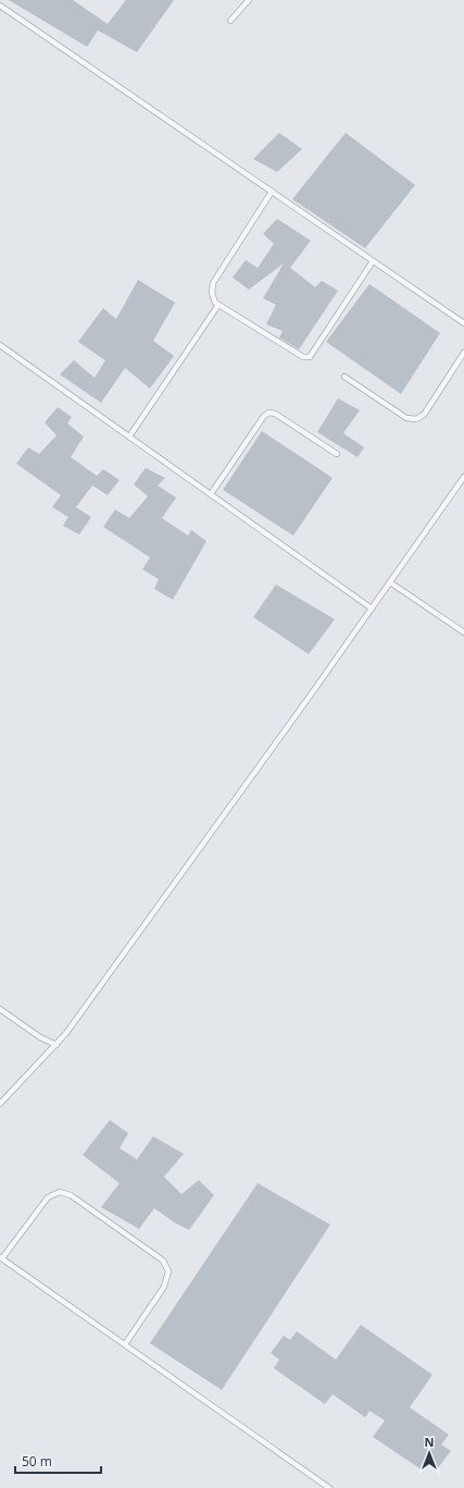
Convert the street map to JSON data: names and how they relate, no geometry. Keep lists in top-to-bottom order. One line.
{"scale_bar":"50 m","north":"top"}
